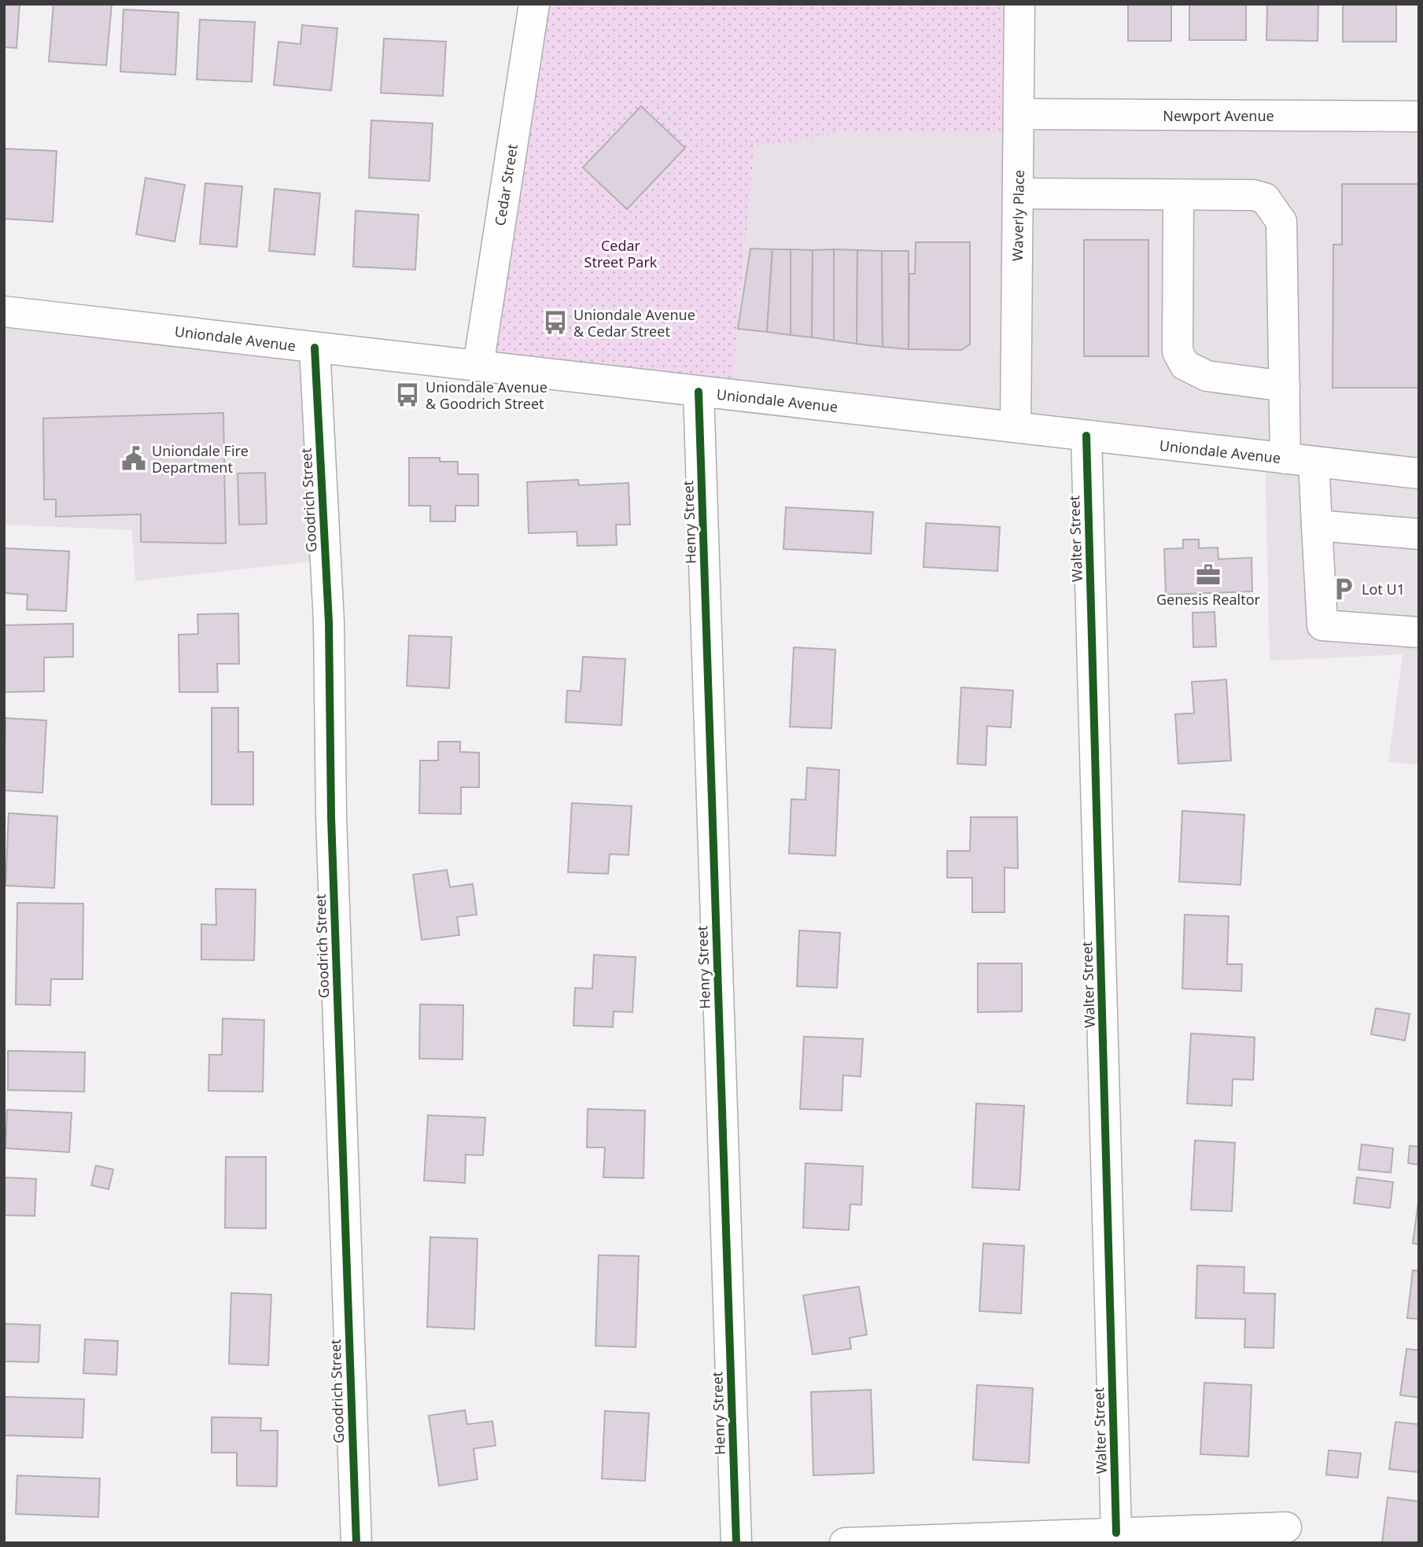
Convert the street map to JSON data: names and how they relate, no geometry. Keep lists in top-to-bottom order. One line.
{"streets":{"street":["Newport Avenue","Cedar Street","Waverly Place","Uniondale Avenue","Goodrich Street","Henry Street","Walter Street"]},"crossings":[["Newport Avenue","Waverly Place"],["Cedar Street","Uniondale Avenue"],["Waverly Place","Uniondale Avenue"],["Uniondale Avenue","Goodrich Street"],["Uniondale Avenue","Henry Street"],["Uniondale Avenue","Walter Street"]],"parks":["Cedar Street Park"],"places":{"bus stop":["Uniondale Avenue & Cedar Street","Uniondale Avenue & Goodrich Street"],"public building":["Uniondale Fire Department"],"office":["Genesis Realtor"],"parking":["Lot U1"]}}
